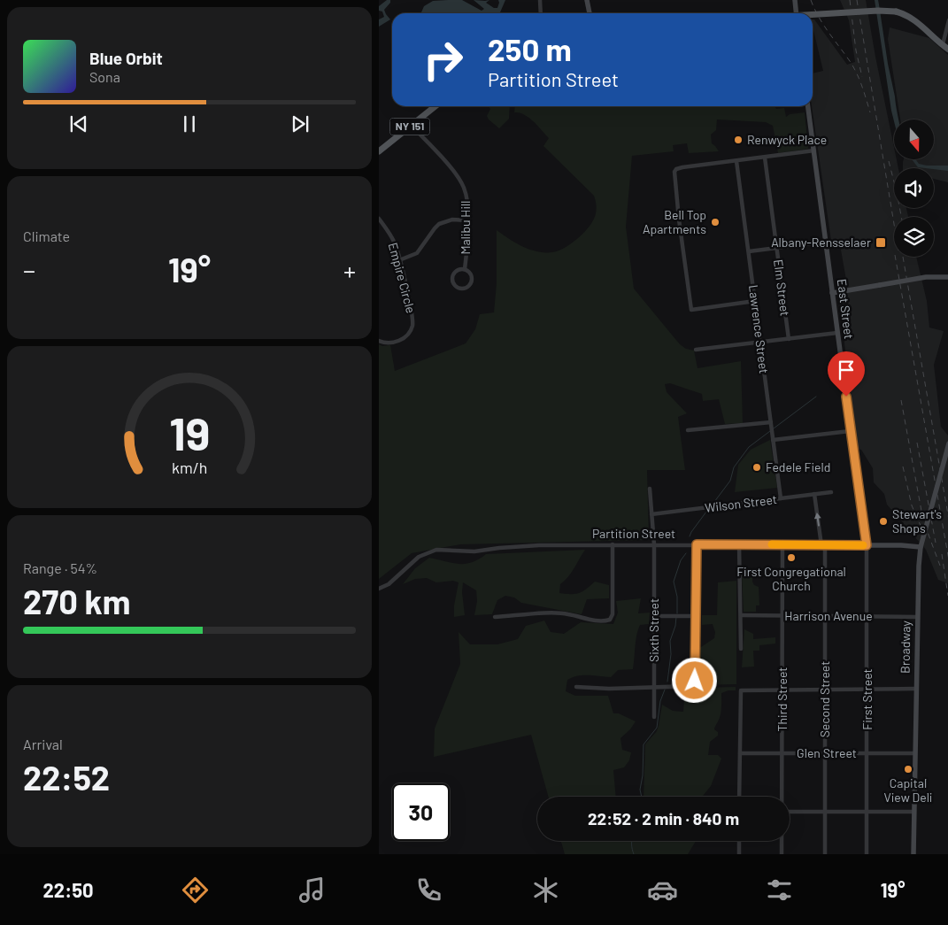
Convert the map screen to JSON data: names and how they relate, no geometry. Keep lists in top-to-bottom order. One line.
{"streets":{"main road":["NY 151"],"street":["Malibu Hill","Empire Circle","Elm Street","East Street","Lawrence Street","Wilson Street","Partition Street","Harrison Avenue","Sixth Street","Broadway","Third Street","Second Street","First Street","Glen Street"]},"crossings":[["NY 151","Malibu Hill"],["East Street","Partition Street"],["East Street","First Street"],["Lawrence Street","Wilson Street"],["Wilson Street","Sixth Street"],["Wilson Street","Second Street"],["Partition Street","Sixth Street"],["Partition Street","Broadway"],["Partition Street","Third Street"],["Partition Street","Second Street"],["Partition Street","First Street"],["Harrison Avenue","Broadway"],["Harrison Avenue","Third Street"],["Harrison Avenue","Second Street"],["Harrison Avenue","First Street"],["Broadway","Glen Street"],["Third Street","Glen Street"],["Second Street","Glen Street"],["First Street","Glen Street"]],"places":{"other":["Renwyck Place","Bell Top Apartments","Fedele Field","Stewart's Shops","First Congregational Church","Capital View Deli"],"transit":["Albany-Rensselaer"]},"north":"bottom","page":{"turn":["250 m","Partition Street"],"song":["Blue Orbit","Sona"],"tile":["Climate",["Range · 54%","270 km"],["Arrival","22:52"]],"heat":["−","19°","+"],"limit":"30","trip":"22:52 · 2 min · 840 m","tabs":["22:50","19°"],"gauge":["19","km/h"]}}
